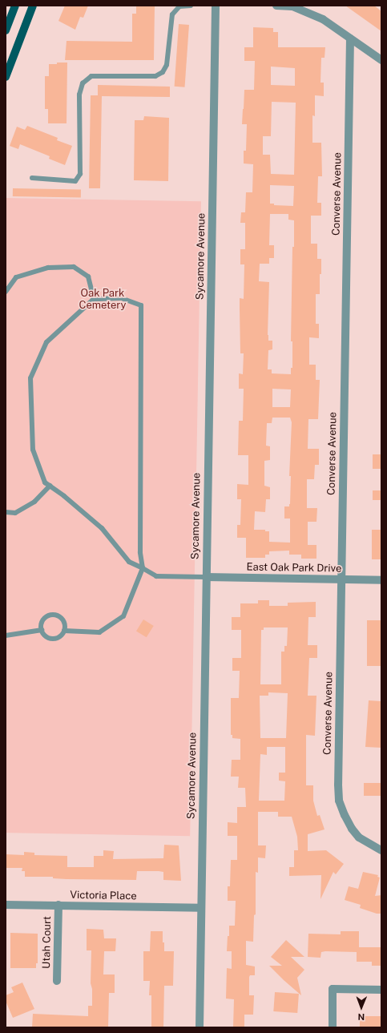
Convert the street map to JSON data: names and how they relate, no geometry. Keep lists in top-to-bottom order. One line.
{"streets":{"street":["Converse Avenue","Sycamore Avenue","East Oak Park Drive","Victoria Place","Utah Court"]},"crossings":[["Converse Avenue","East Oak Park Drive"],["Sycamore Avenue","East Oak Park Drive"],["Sycamore Avenue","Victoria Place"],["Victoria Place","Utah Court"]],"parks":["Oak Park Cemetery"],"north":"bottom"}
